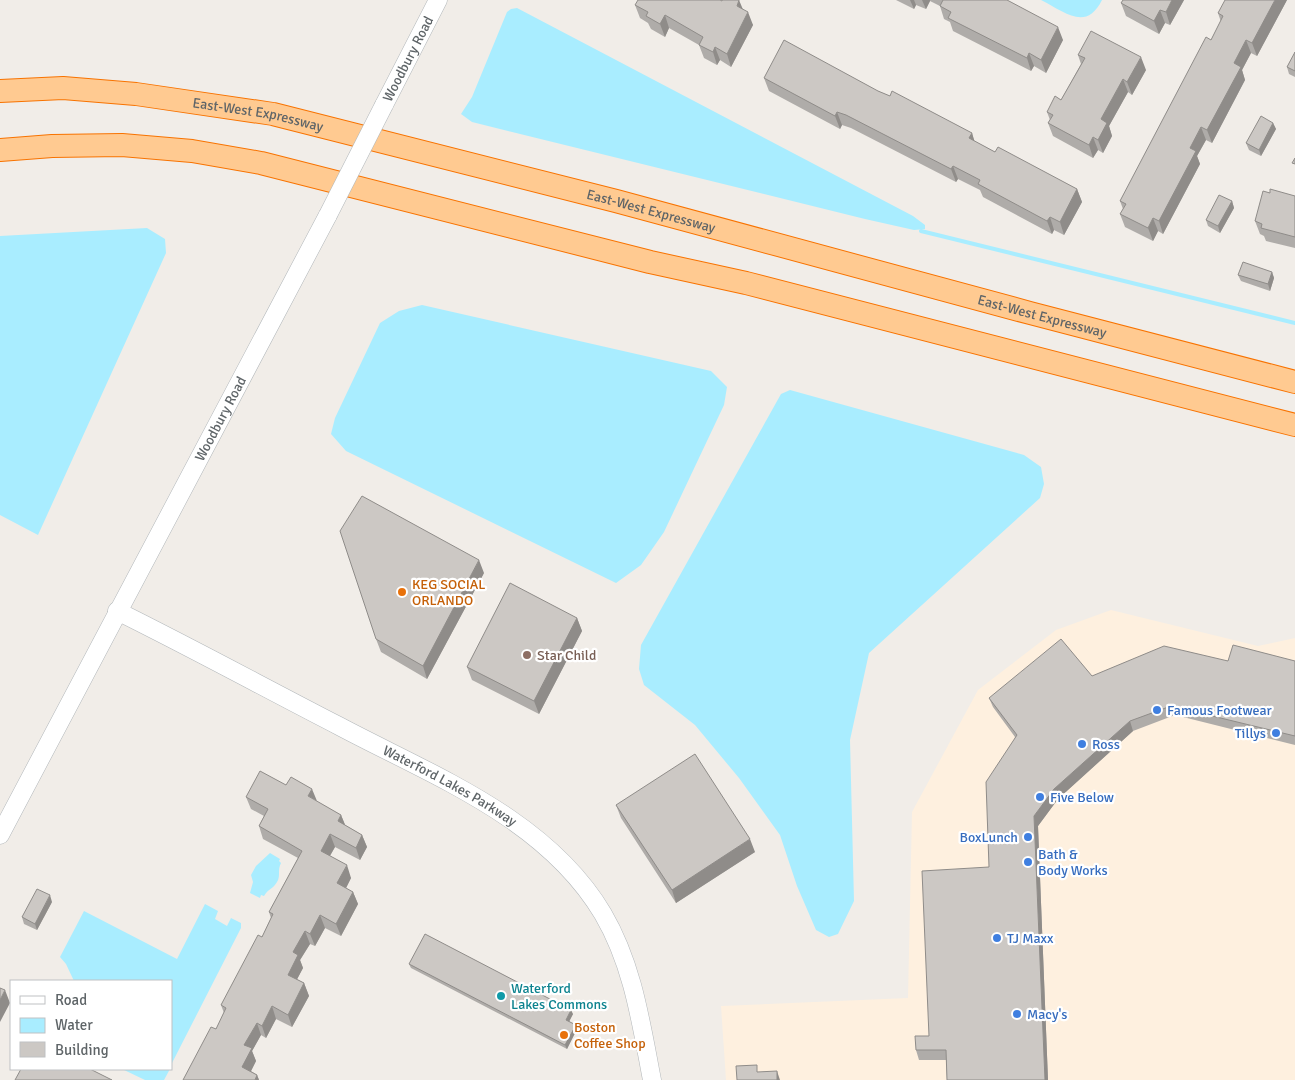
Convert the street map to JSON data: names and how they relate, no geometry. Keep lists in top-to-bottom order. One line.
{"streets":{"highway":["East-West Expressway"],"street":["Woodbury Road","Waterford Lakes Parkway"]},"crossings":[["Woodbury Road","Waterford Lakes Parkway"]],"places":["KEG SOCIAL ORLANDO","Star Child","Famous Footwear","Tillys","Ross","Five Below","BoxLunch","Bath & Body Works","TJ Maxx","Waterford Lakes Commons","Macy's","Boston Coffee Shop"],"legend":["Road","Water","Building"]}
